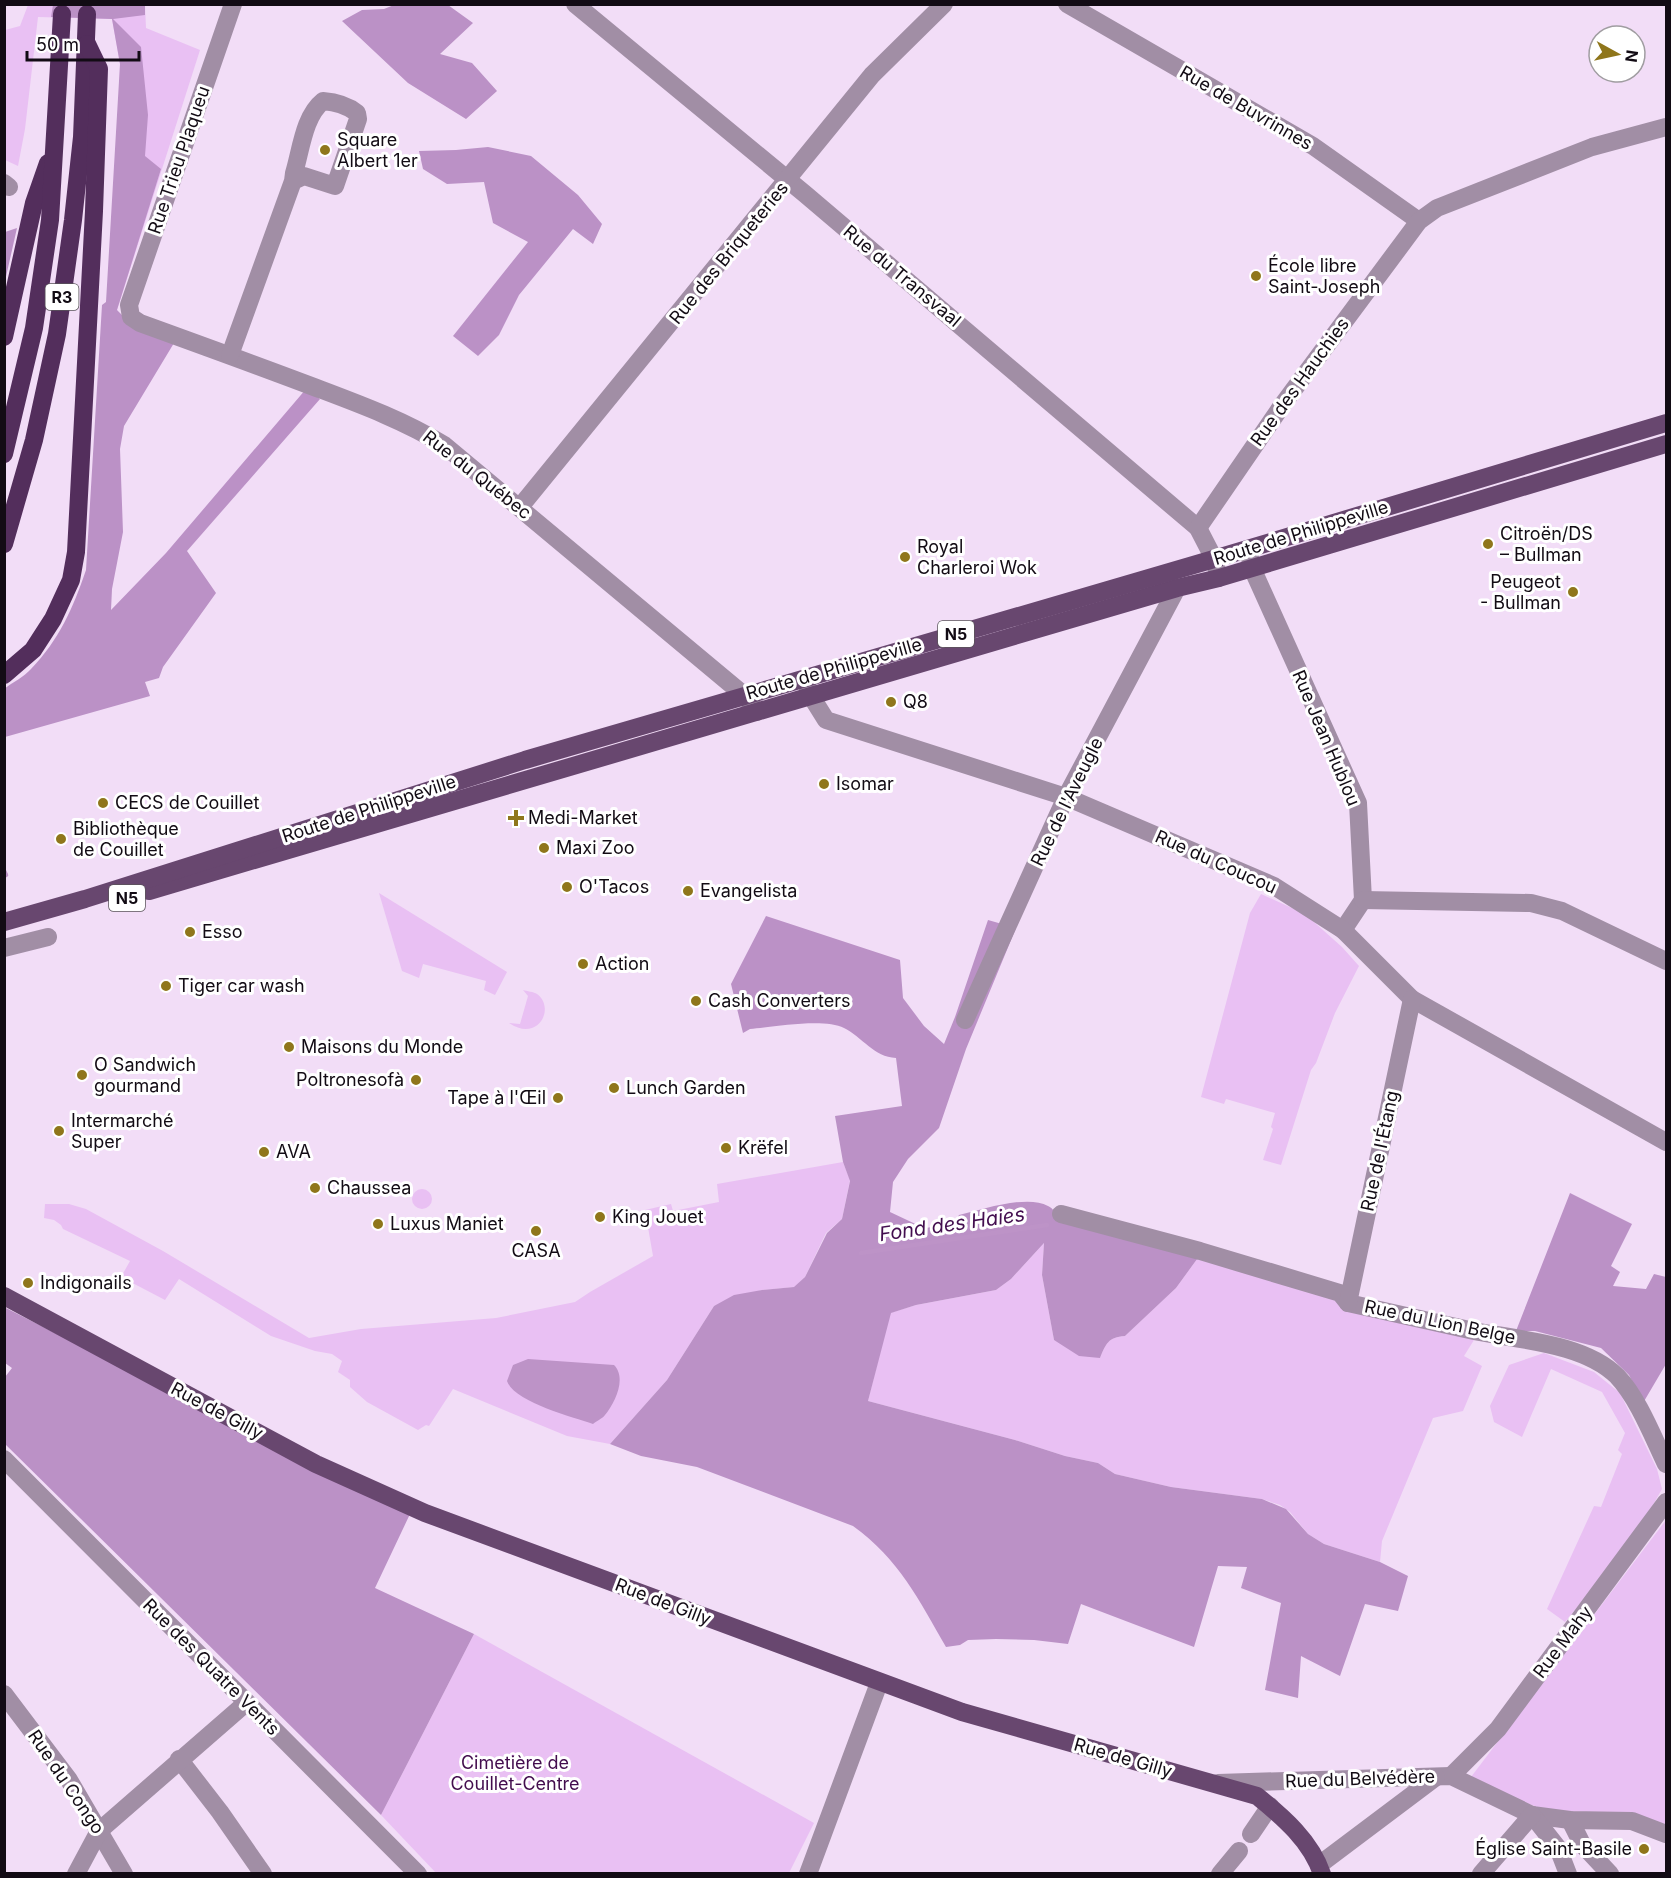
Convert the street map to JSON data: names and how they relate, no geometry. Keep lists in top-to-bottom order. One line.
{"streets":{"highway":["R3"],"main road":["Route de Philippeville","N5","Rue de Gilly"],"street":["Rue de Buvrinnes","Rue Trieu Plaqueu","Rue des Briqueteries","Rue du Transvaal","Rue des Hauchies","Rue du Québec","Rue Jean Hublou","Rue de l'Aveugle","Rue du Coucou","Rue de l'Étang","Rue du Lion Belge","Rue Mahy","Rue des Quatre Vents","Rue du Belvédère","Rue du Congo"]},"crossings":[["Rue de Buvrinnes","Rue des Hauchies"],["Rue Trieu Plaqueu","Rue du Québec"],["Rue des Briqueteries","Rue du Transvaal"],["Rue des Briqueteries","Rue du Québec"],["Rue du Transvaal","Rue des Hauchies"],["Rue du Transvaal","Route de Philippeville"],["Rue du Québec","Route de Philippeville"],["Route de Philippeville","Rue Jean Hublou"],["Route de Philippeville","Rue de l'Aveugle"],["Route de Philippeville","Rue du Coucou"],["Rue de l'Aveugle","Rue du Coucou"],["Rue du Coucou","Rue de l'Étang"],["Rue de l'Étang","Rue du Lion Belge"],["Rue de Gilly","Rue Mahy"],["Rue de Gilly","Rue du Belvédère"],["Rue Mahy","Rue du Belvédère"]],"water":["Fond des Haies"],"parks":["Cimetière de Couillet-Centre"],"places":{"other":["Square Albert 1er","École libre Saint-Joseph","Citroën/DS – Bullman","Royal Charleroi Wok","Peugeot - Bullman","Q8","Isomar","CECS de Couillet","Bibliothèque de Couillet","Maxi Zoo","O'Tacos","Evangelista","Esso","Action","Tiger car wash","Cash Converters","Maisons du Monde","O Sandwich gourmand","Poltronesofà","Lunch Garden","Tape à l'Œil","Intermarché Super","Krëfel","AVA","Chaussea","King Jouet","Luxus Maniet","CASA","Indigonails","Église Saint-Basile"],"health":["Medi-Market"]},"scale_bar":"50 m","north":"right"}
